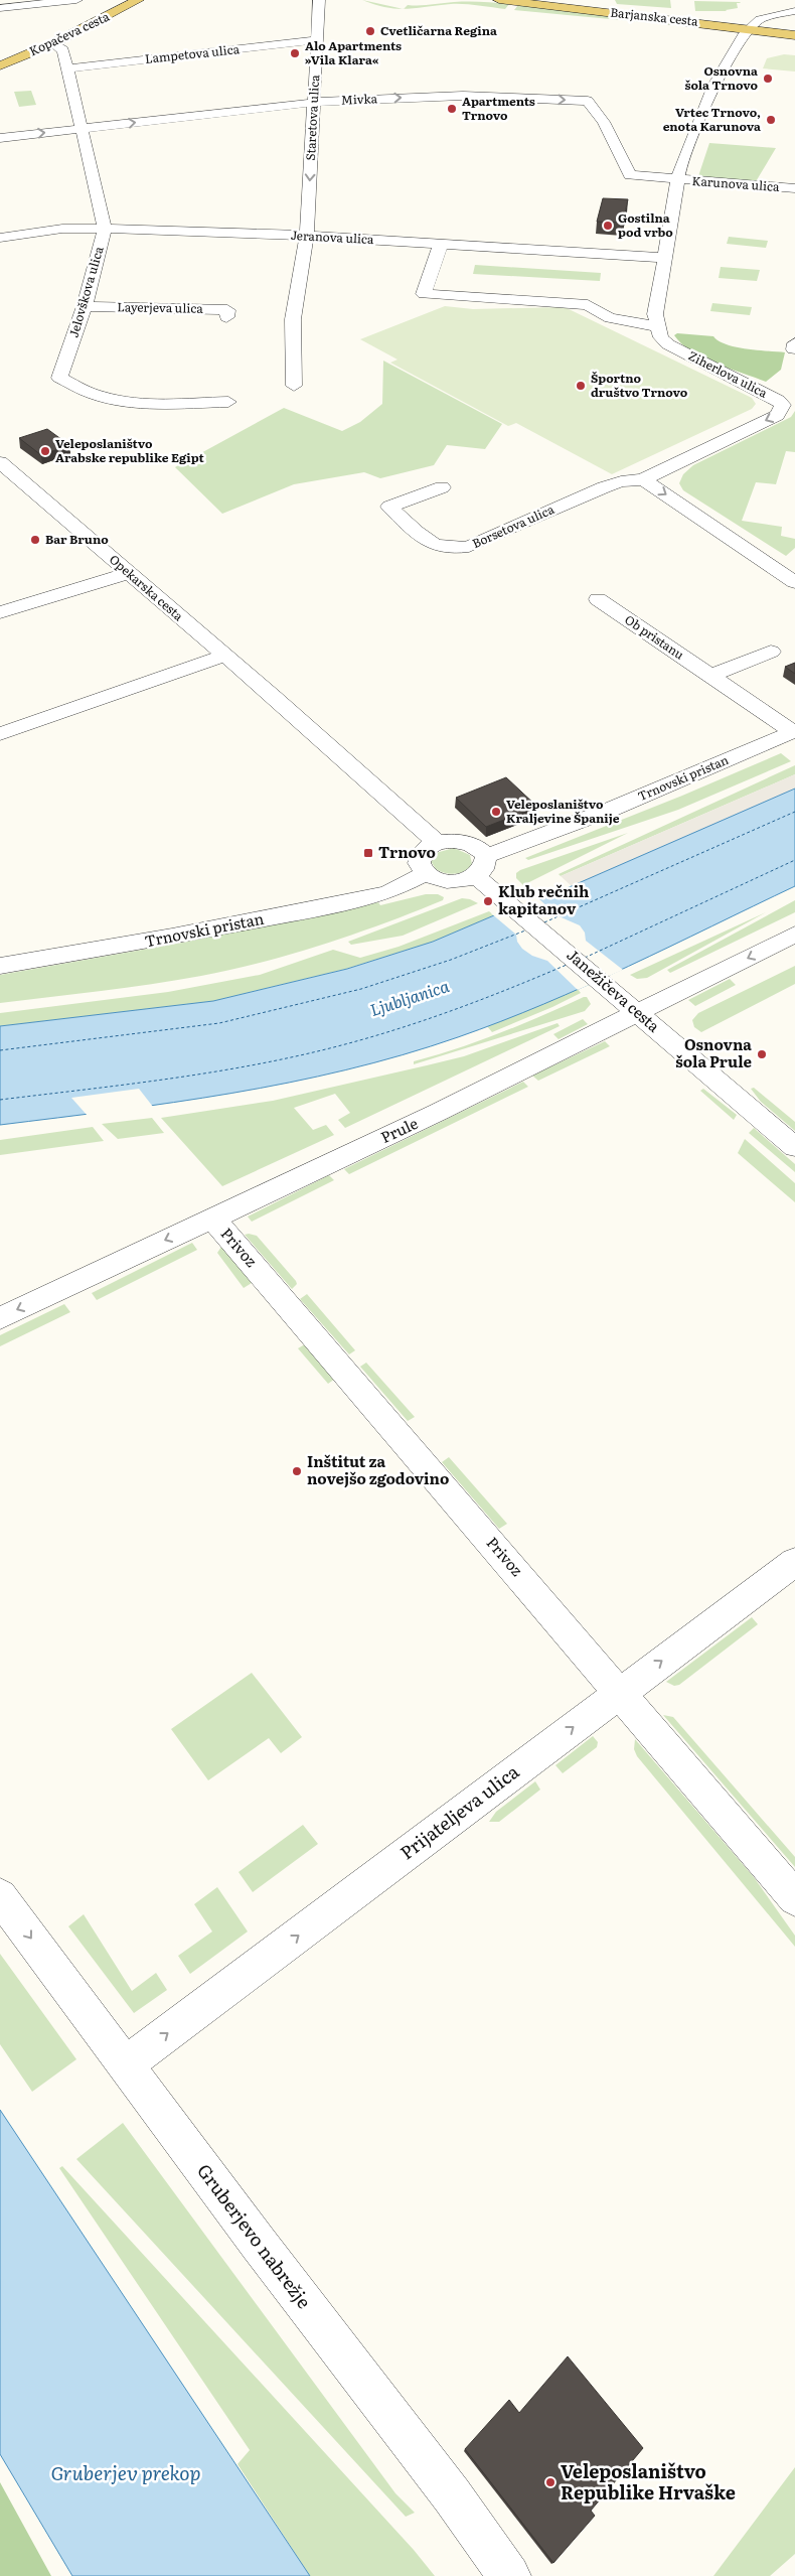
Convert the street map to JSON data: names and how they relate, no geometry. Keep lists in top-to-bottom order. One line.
{"streets":{"main road":["Barjanska cesta","Kopačeva cesta"],"street":["Lampetova ulica","Mivka","Staretova ulica","Karunova ulica","Jeranova ulica","Jelovškova ulica","Layerjeva ulica","Ziherlova ulica","Borsetova ulica","Opekarska cesta","Ob pristanu","Trnovski pristan","Janežičeva cesta","Prule","Privoz","Prijateljeva ulica","Gruberjevo nabrežje"]},"crossings":[["Kopačeva cesta","Jelovškova ulica"],["Lampetova ulica","Staretova ulica"],["Lampetova ulica","Jelovškova ulica"],["Mivka","Staretova ulica"],["Mivka","Karunova ulica"],["Mivka","Jelovškova ulica"],["Staretova ulica","Jeranova ulica"],["Jeranova ulica","Jelovškova ulica"],["Jelovškova ulica","Layerjeva ulica"],["Ziherlova ulica","Borsetova ulica"],["Opekarska cesta","Janežičeva cesta"],["Ob pristanu","Trnovski pristan"],["Trnovski pristan","Janežičeva cesta"],["Janežičeva cesta","Prule"],["Prule","Privoz"],["Privoz","Prijateljeva ulica"],["Prijateljeva ulica","Gruberjevo nabrežje"]],"one_way":["Mivka","Prule","Prijateljeva ulica"],"water":["Ljubljanica","Gruberjev prekop"],"places":{"other":["Cvetličarna Regina","Alo Apartments »Vila Klara«","Osnovna šola Trnovo","Apartments Trnovo","Vrtec Trnovo, enota Karunova","Gostilna pod vrbo","Športno društvo Trnovo","Veleposlaništvo Arabske republike Egipt","Bar Bruno","Veleposlaništvo Kraljevine Španije","Klub rečnih kapitanov","Osnovna šola Prule","Inštitut za novejšo zgodovino","Veleposlaništvo Republike Hrvaške"],"transit":["Trnovo"]}}
